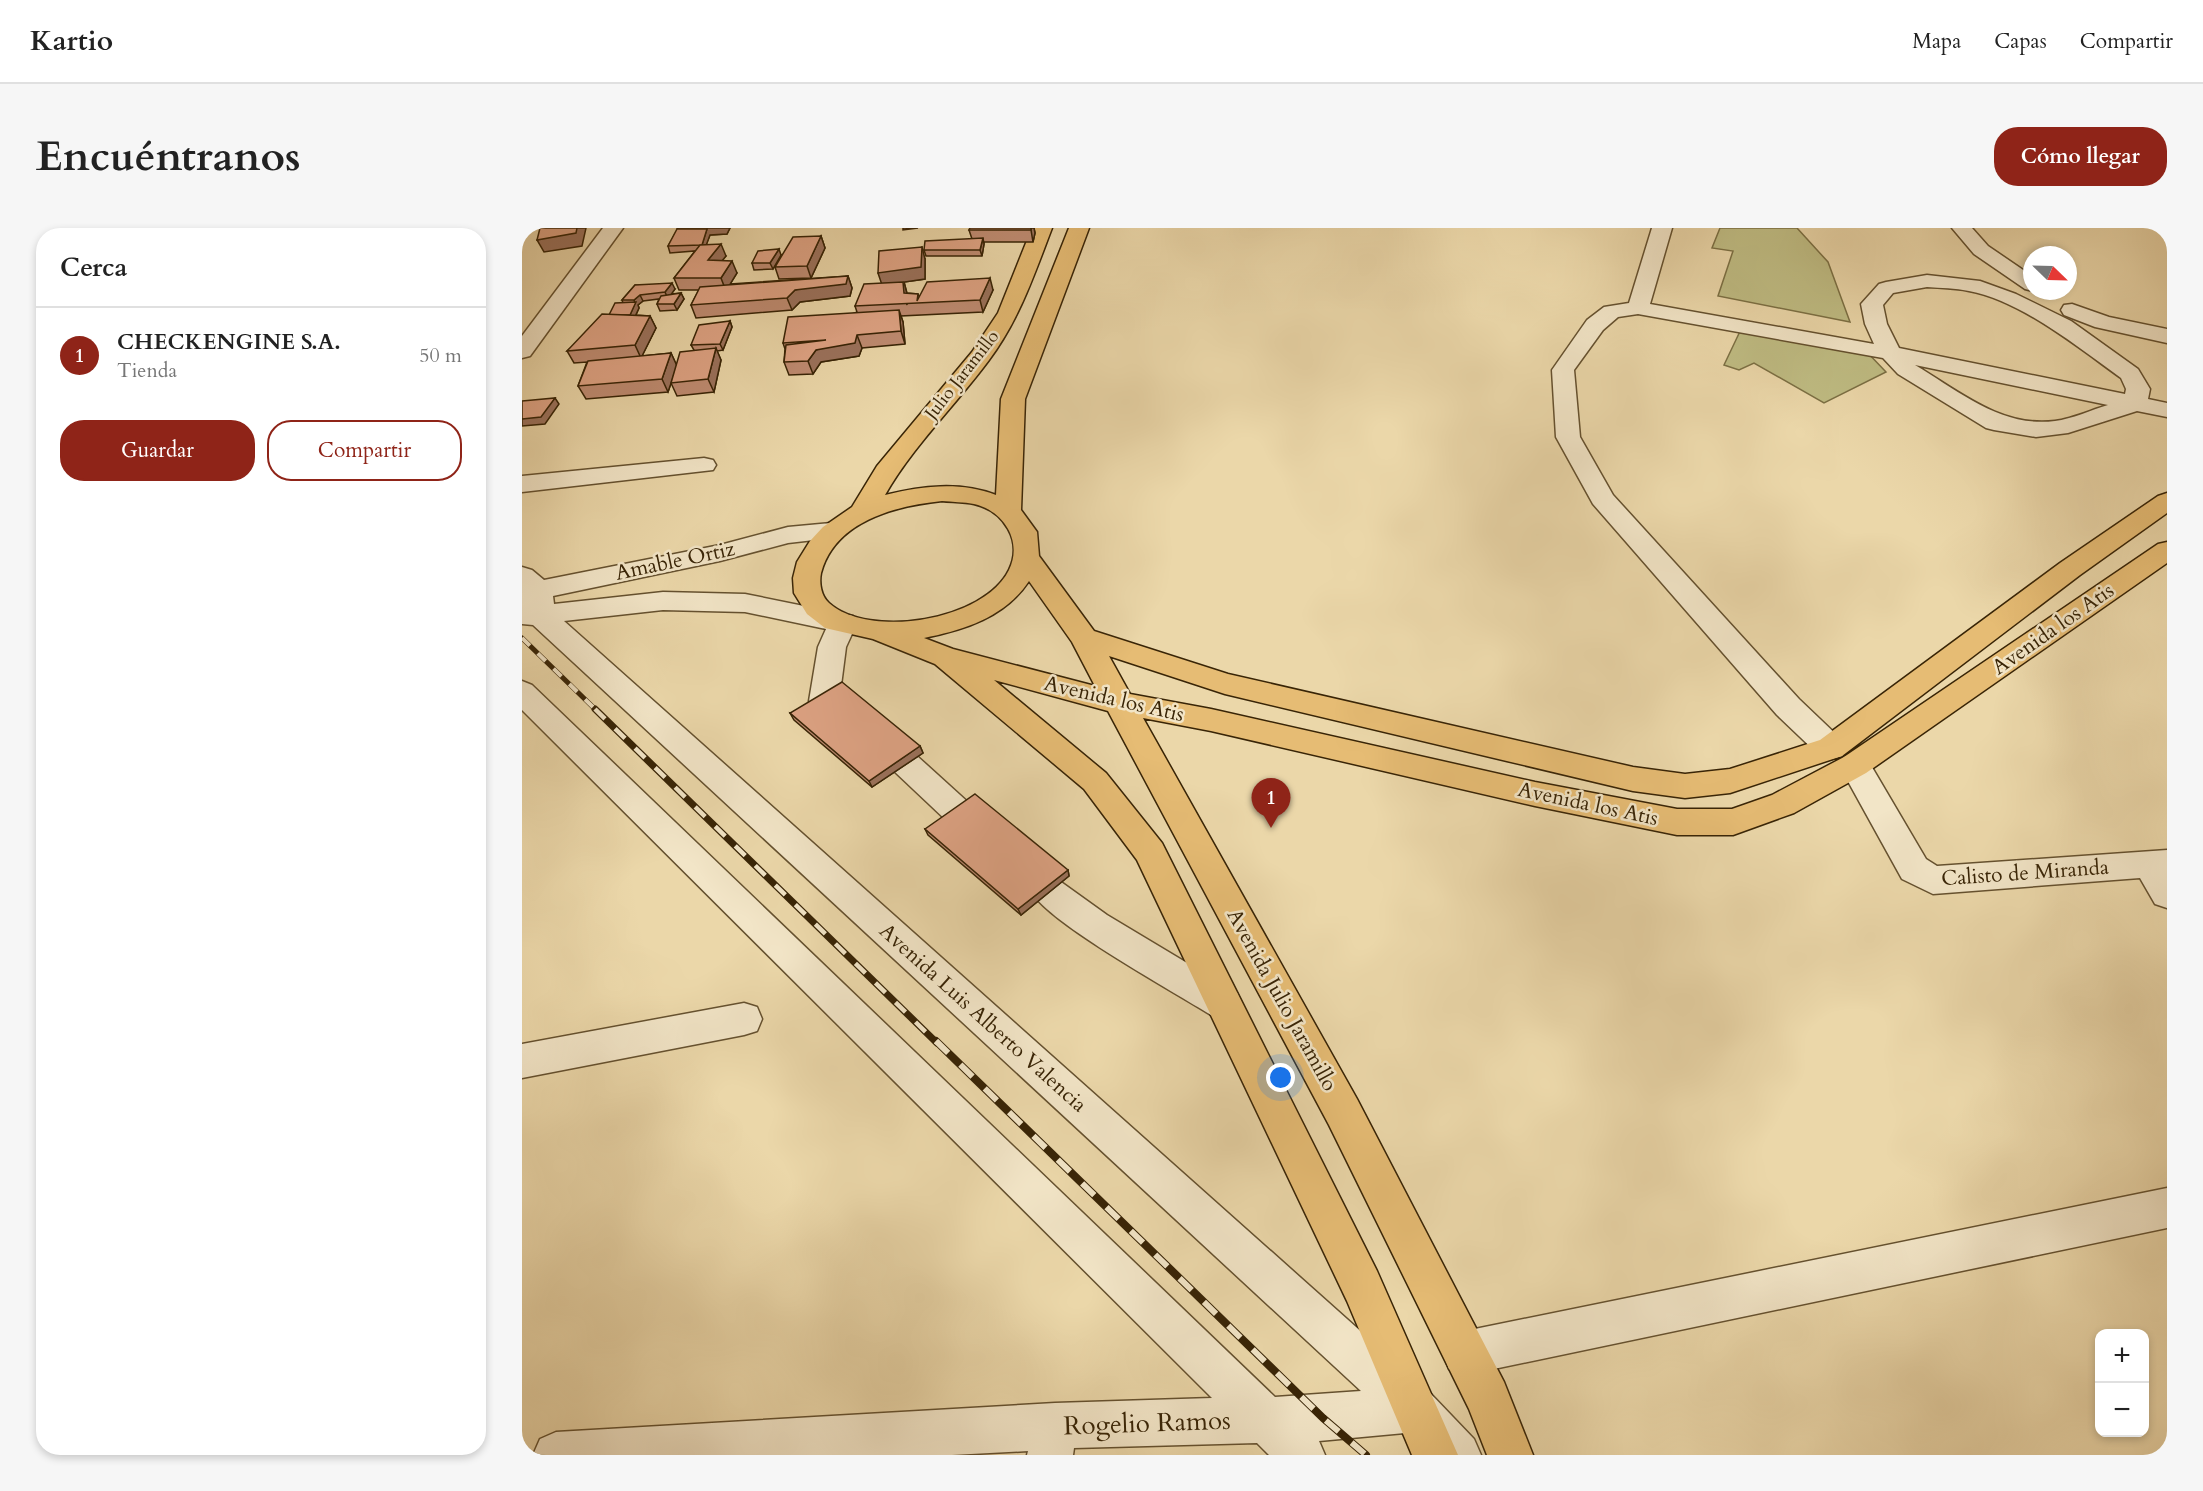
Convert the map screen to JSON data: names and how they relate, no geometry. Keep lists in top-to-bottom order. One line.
{"streets":{"main road":["Julio Jaramillo","Avenida los Atis","Avenida Julio Jaramillo"],"street":["Amable Ortiz","Calisto de Miranda","Avenida Luis Alberto Valencia","Rogelio Ramos"]},"crossings":[["Julio Jaramillo","Amable Ortiz"],["Julio Jaramillo","Avenida Julio Jaramillo"],["Amable Ortiz","Avenida Julio Jaramillo"],["Amable Ortiz","Avenida Luis Alberto Valencia"],["Avenida los Atis","Calisto de Miranda"],["Avenida los Atis","Avenida Julio Jaramillo"],["Avenida Luis Alberto Valencia","Rogelio Ramos"]],"north":"bottom right","page":{"header":"Kartio","nav":["Mapa","Capas","Compartir"],"buttons":["Cómo llegar",["Guardar","Compartir"]],"title":"Encuéntranos","heading":"Cerca","list":[{"mark":"1","name":"CHECKENGINE S.A.","note":"Tienda","value":"50 m"}],"pins":"1","map_buttons":["+","−"]}}
